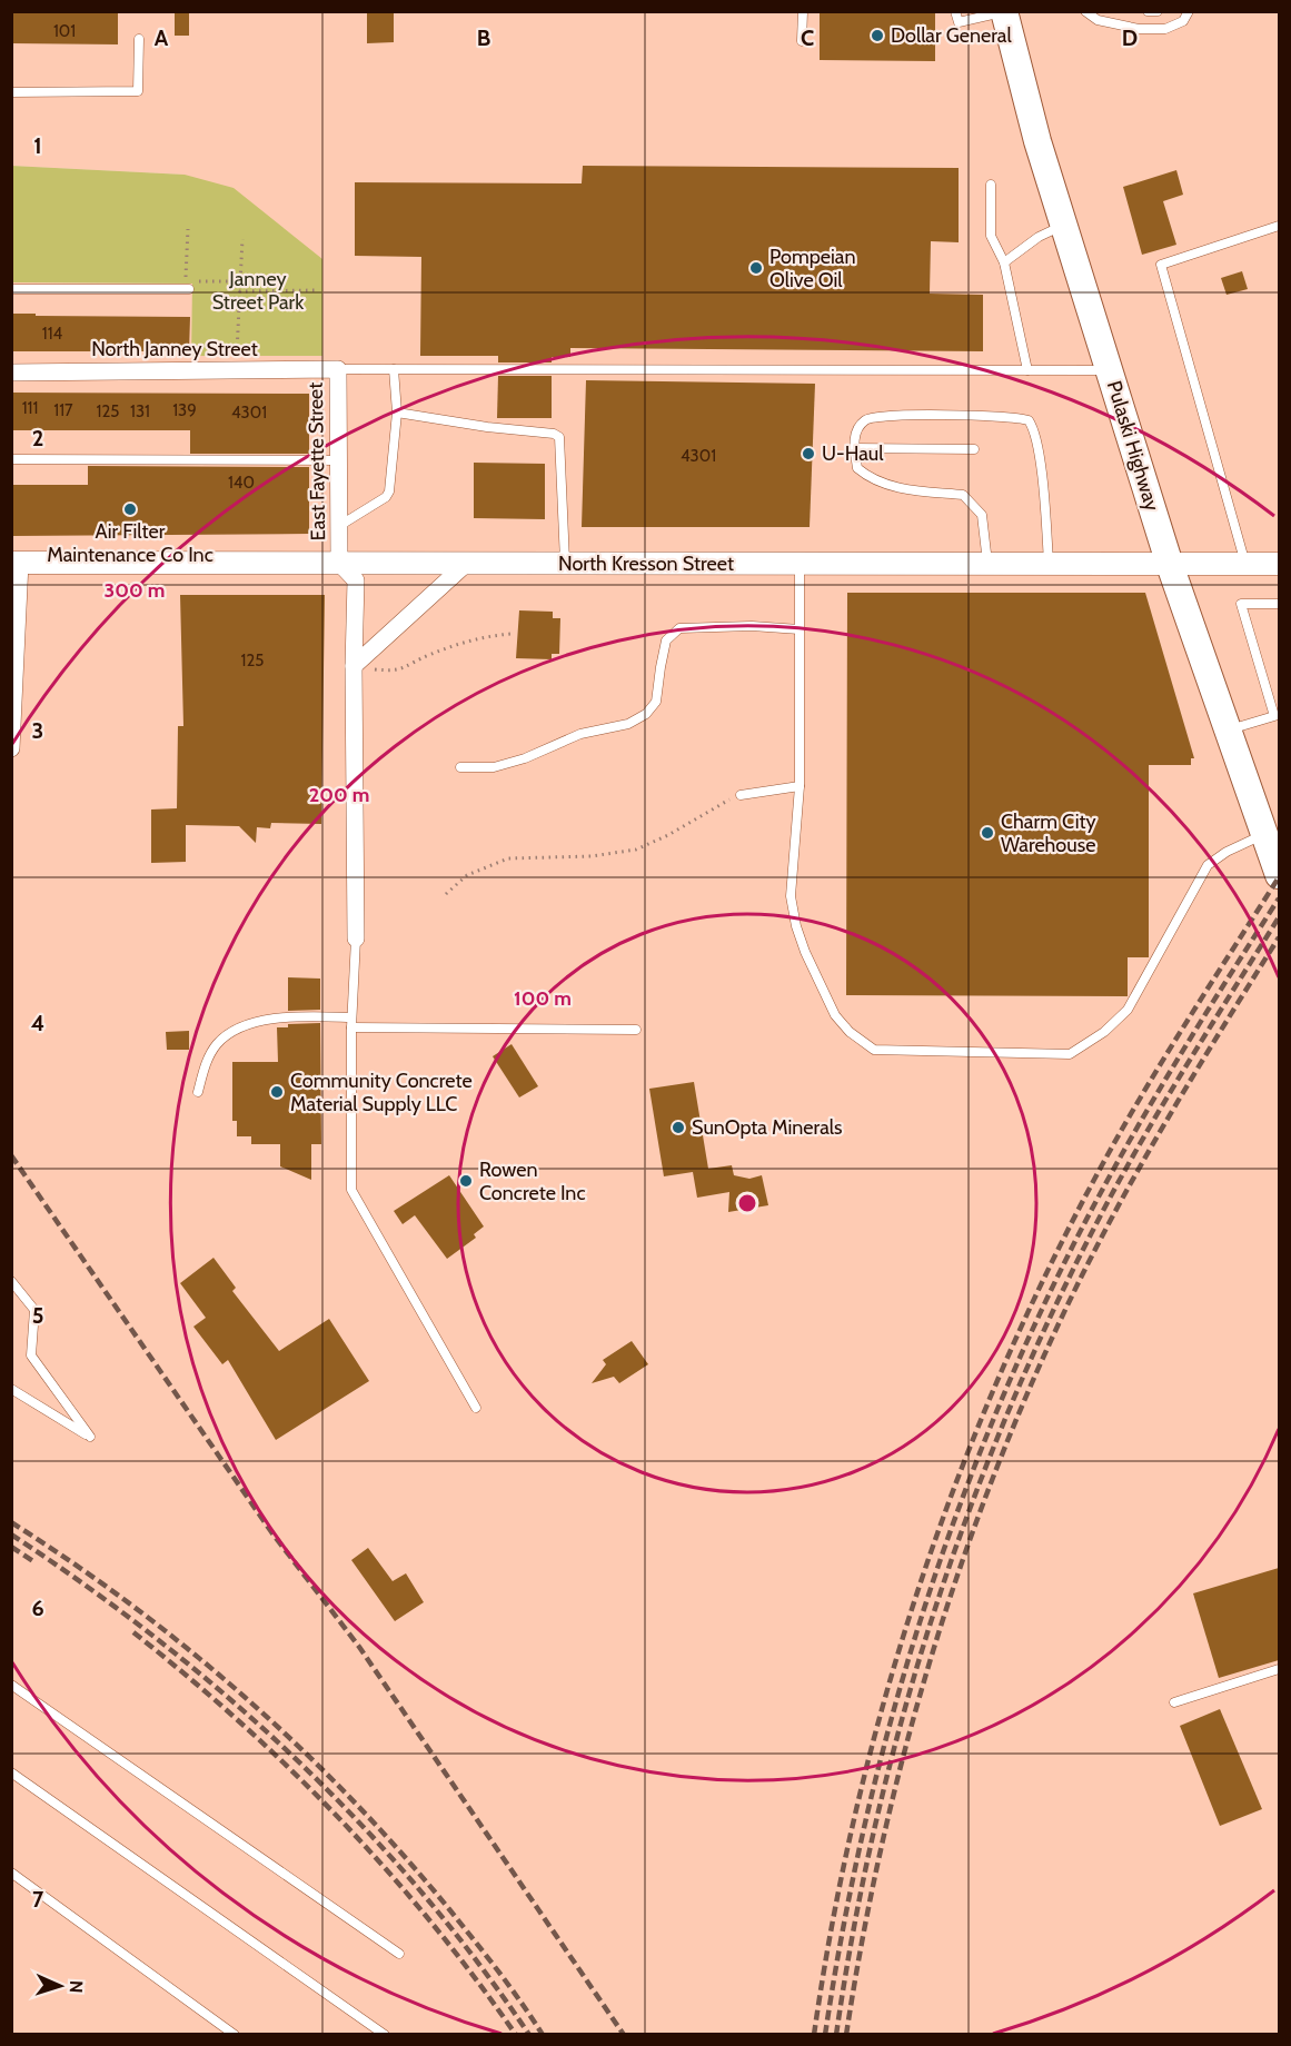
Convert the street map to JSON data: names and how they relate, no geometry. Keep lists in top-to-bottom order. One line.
{"streets":{"main road":["Pulaski Highway"],"street":["North Janney Street","East Fayette Street","North Kresson Street"]},"crossings":[["North Janney Street","East Fayette Street"],["Pulaski Highway","North Kresson Street"],["East Fayette Street","North Kresson Street"]],"parks":["Janney Street Park"],"places":["Dollar General","Pompeian Olive Oil","U-Haul","Air Filter Maintenance Co Inc","Charm City Warehouse","Community Concrete Material Supply LLC","SunOpta Minerals","Rowen Concrete Inc"],"house_numbers":["101","114","111","117","139","125","131","4301","4301","140","125"],"north":"right","grid":{"columns":["A","B","C","D"],"rows":["1","2","3","4","5","6","7"]},"rings":["300 m","200 m","100 m"]}
